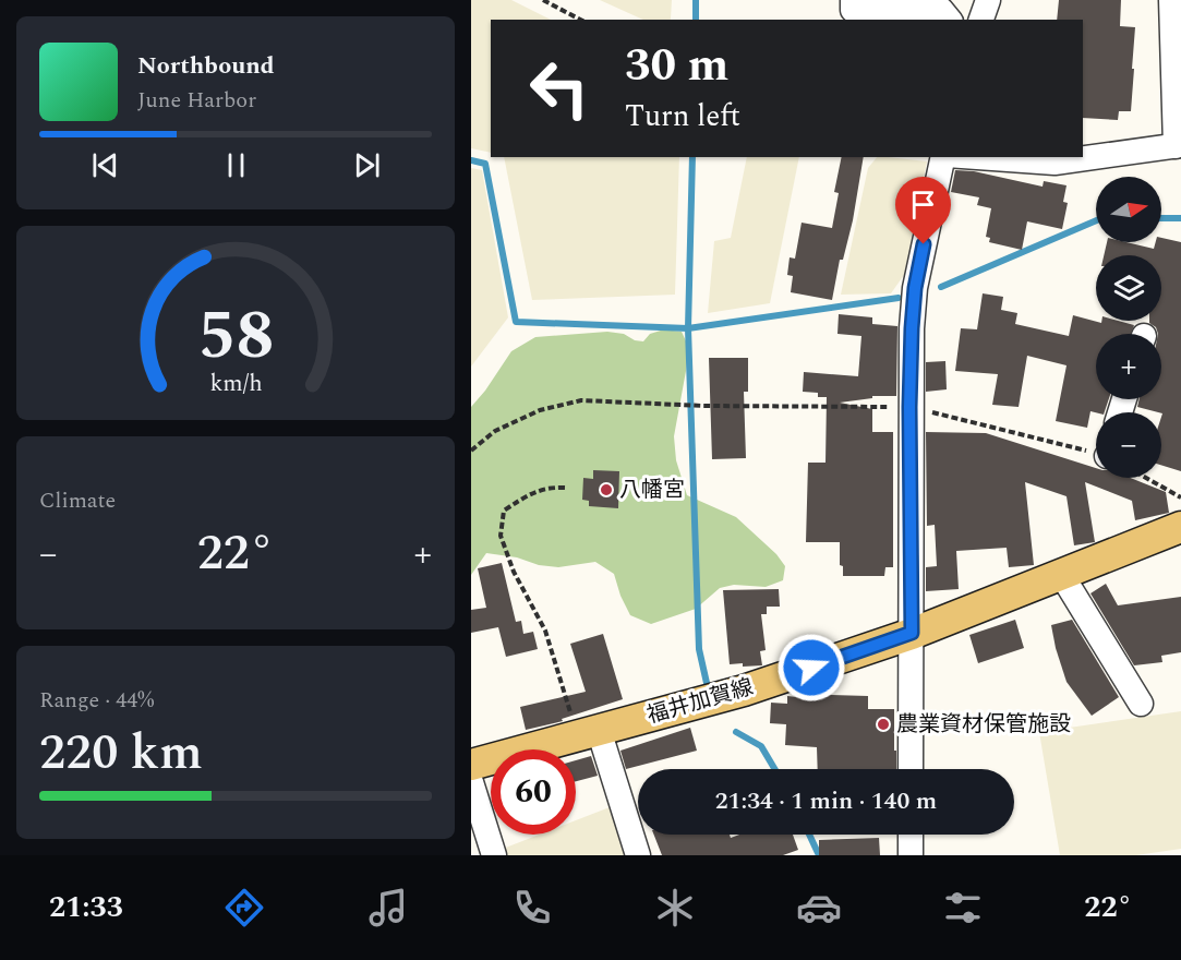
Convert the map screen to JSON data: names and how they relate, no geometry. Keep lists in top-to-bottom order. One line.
{"streets":{"main road":["福井加賀線"]},"places":["八幡宮","農業資材保管施設"],"north":"right","page":{"turn":["30 m","Turn left"],"song":["Northbound","June Harbor"],"map_buttons":["+","−"],"tile":["Climate",["Range · 44%","220 km"]],"heat":["−","22°","+"],"limit":"60","trip":"21:34 · 1 min · 140 m","tabs":["21:33","22°"],"gauge":["58","km/h"]}}
